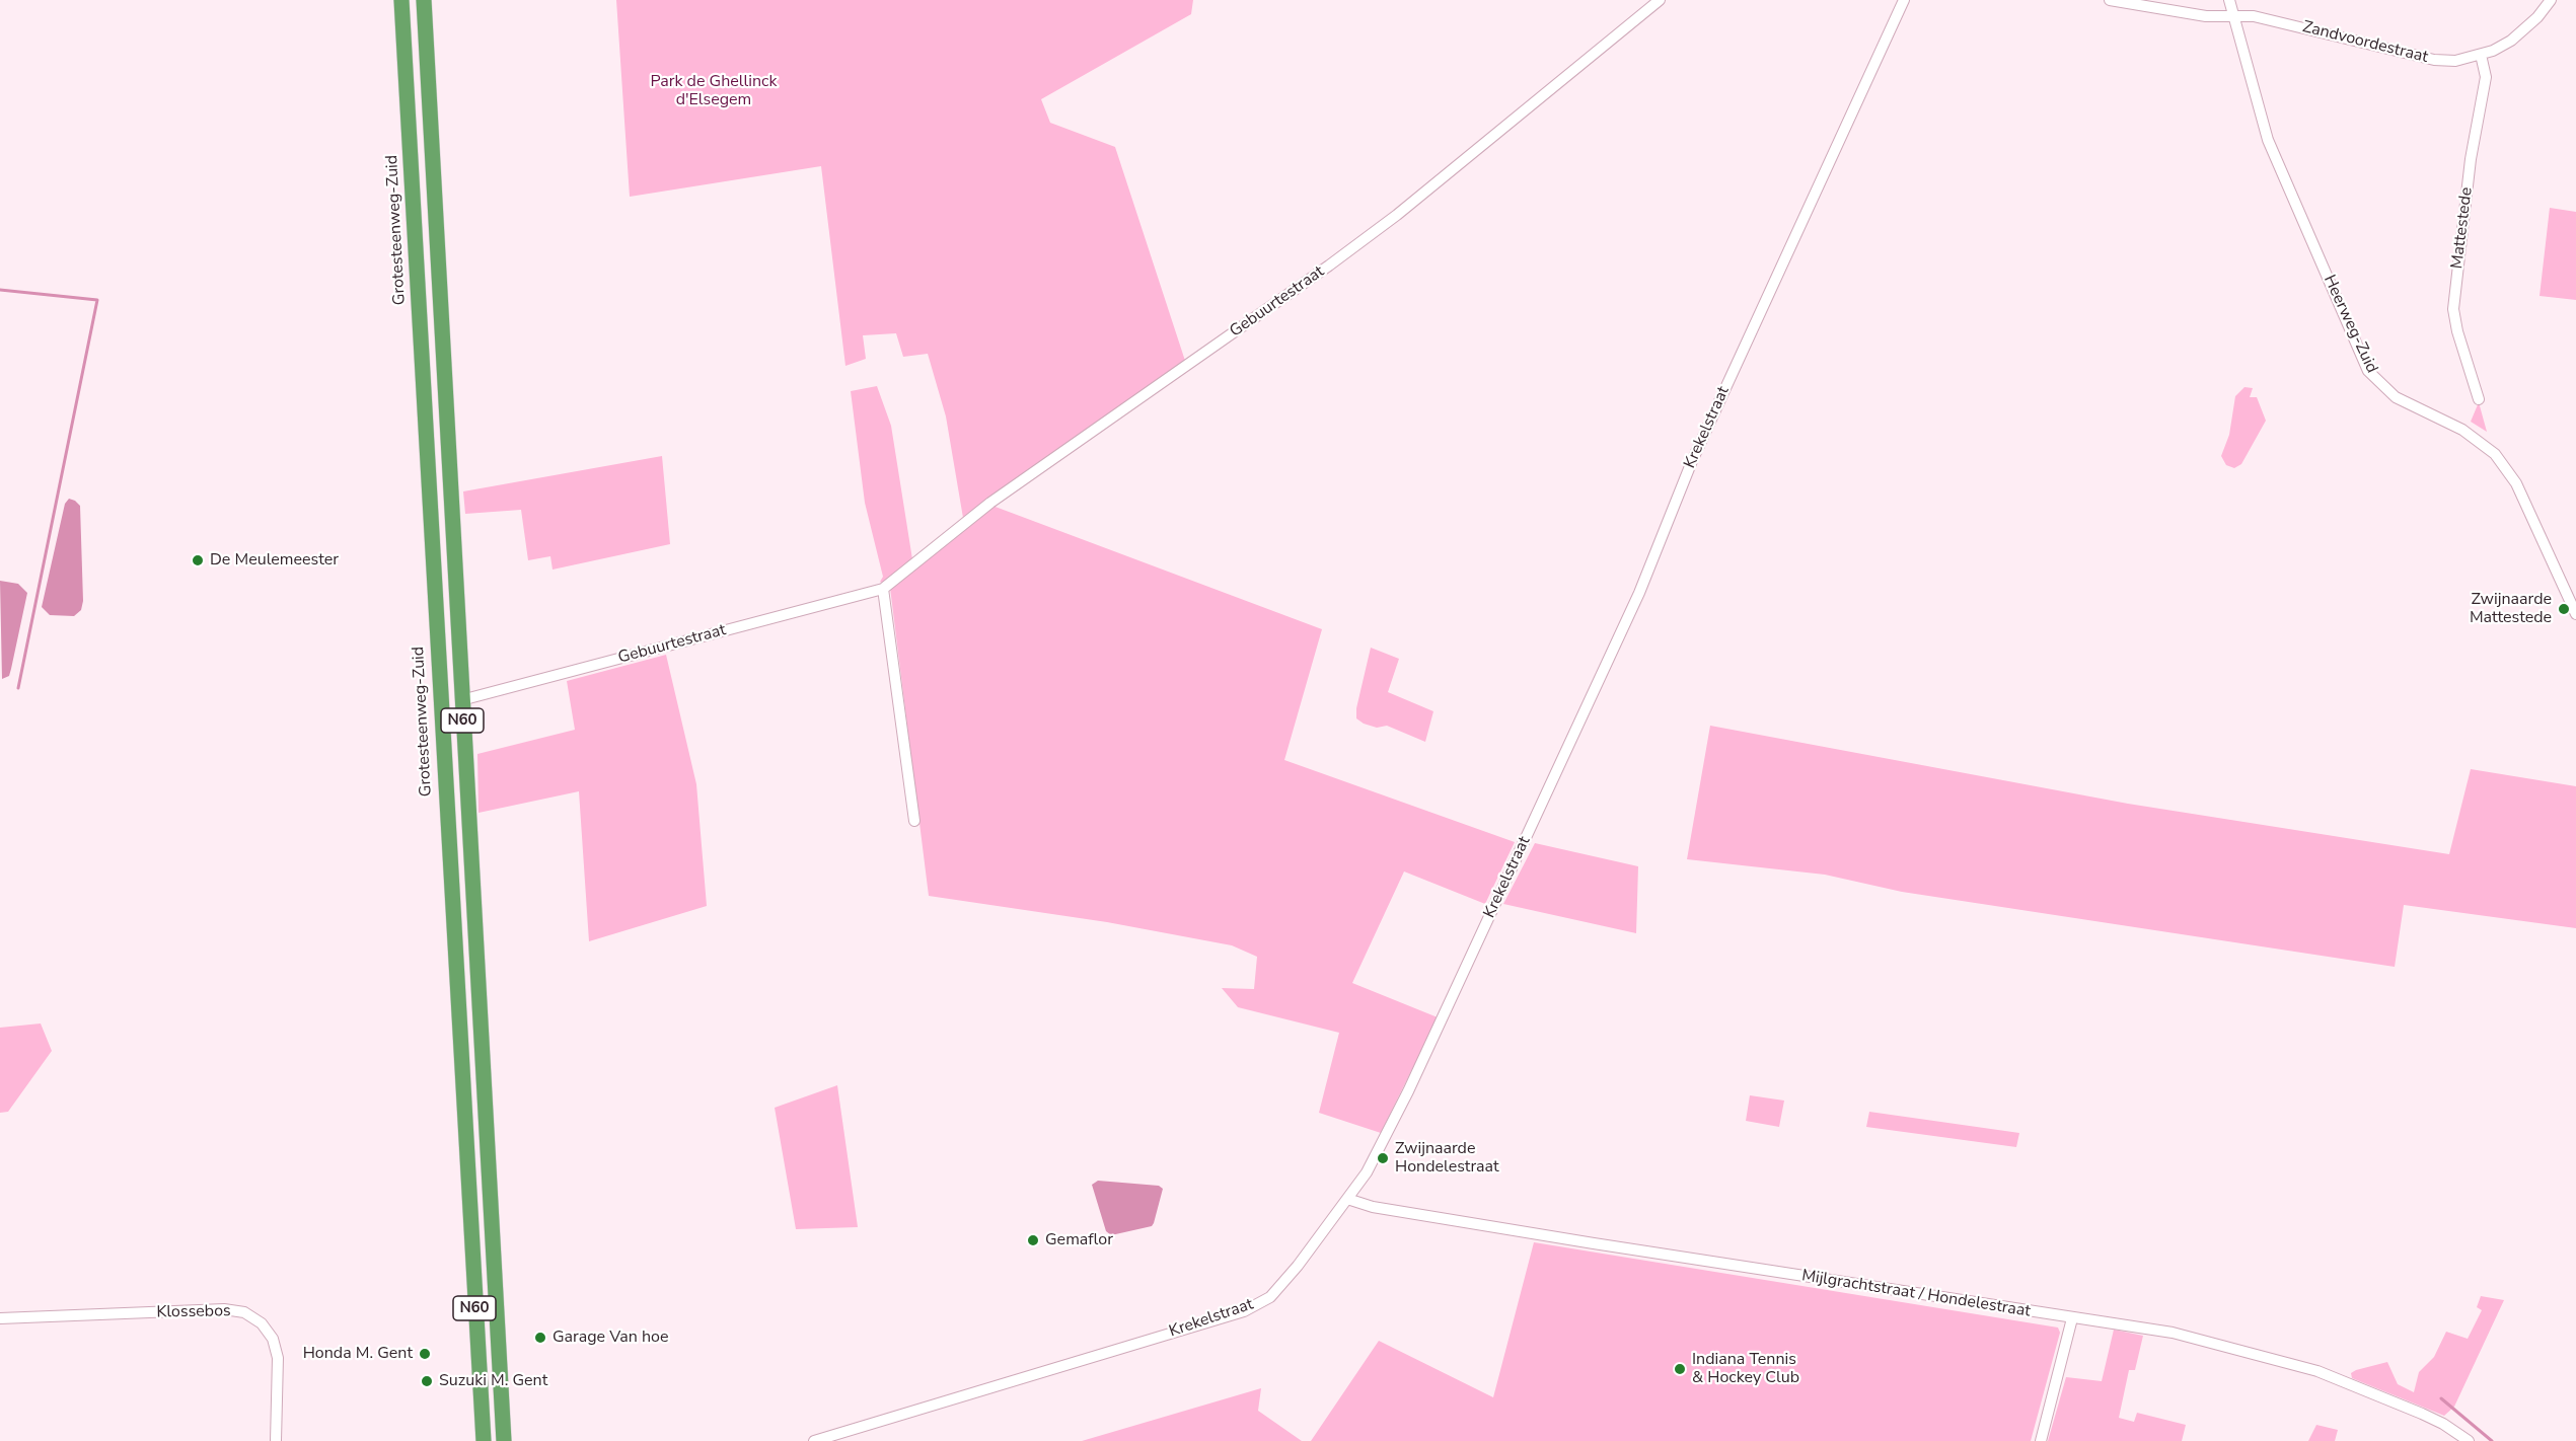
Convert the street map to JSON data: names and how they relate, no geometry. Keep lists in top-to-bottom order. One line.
{"streets":{"highway":["Grotesteenweg-Zuid","N60"],"street":["Zandvoordestraat","Mattestede","Gebuurtestraat","Heerweg-Zuid","Krekelstraat","Mijlgrachtstraat / Hondelestraat","Klossebos"]},"crossings":[["Zandvoordestraat","Mattestede"],["Zandvoordestraat","Heerweg-Zuid"],["Gebuurtestraat","N60"],["Krekelstraat","Mijlgrachtstraat / Hondelestraat"]],"parks":["Park de Ghellinck d'Elsegem"],"places":["De Meulemeester","Zwijnaarde Mattestede","Zwijnaarde Hondelestraat","Gemaflor","Garage Van hoe","Honda M. Gent","Indiana Tennis & Hockey Club","Suzuki M. Gent"]}
